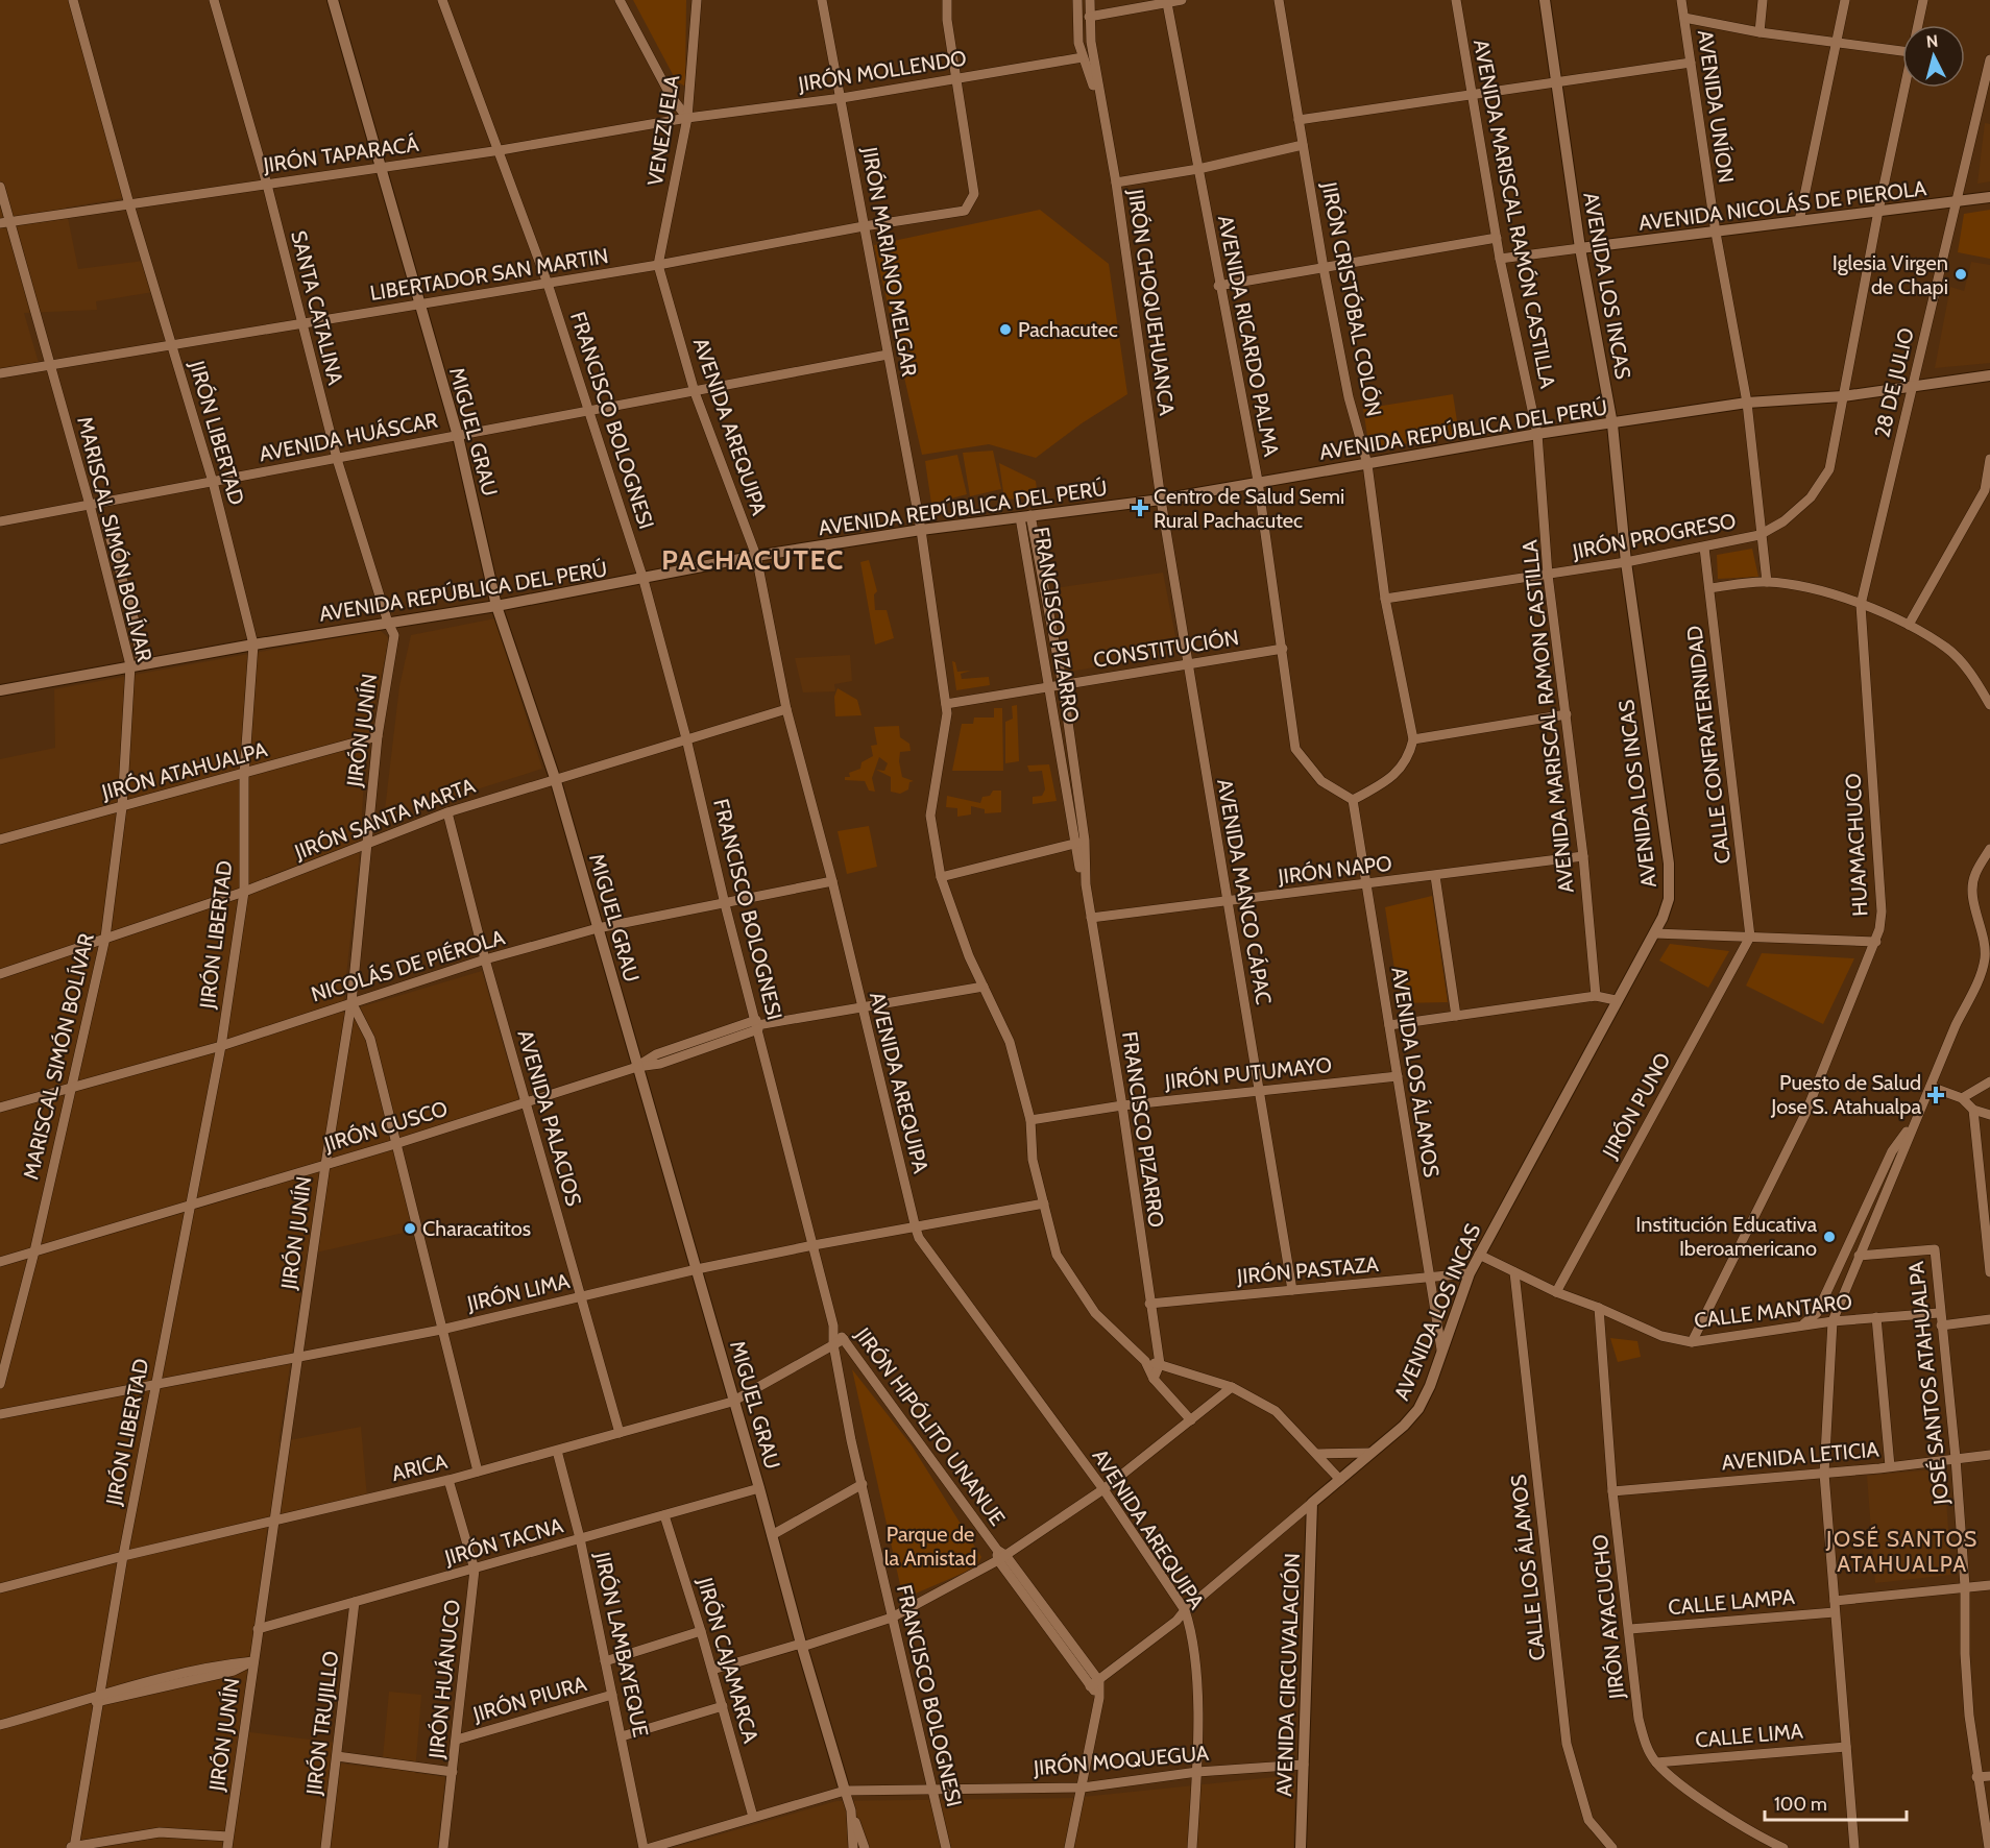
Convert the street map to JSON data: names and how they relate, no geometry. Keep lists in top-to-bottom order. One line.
{"streets":{"street":["JIRÓN MOLLENDO","AVENIDA UNÍON","VENEZUELA","JIRÓN TAPARACÁ","AVENIDA NICOLÁS DE PIEROLA","AVENIDA MARISCAL RAMÓN CASTILLA","JIRÓN MARIANO MELGAR","LIBERTADOR SAN MARTIN","AVENIDA LOS INCAS","JIRÓN CRISTÓBAL COLÓN","JIRÓN CHOQUEHUANCA","SANTA CATALINA","AVENIDA RICARDO PALMA","28 DE JULIO","FRANCISCO BOLOGNESI","AVENIDA AREQUIPA","AVENIDA REPÚBLICA DEL PERÚ","MIGUEL GRAU","JIRÓN LIBERTAD","AVENIDA HUÁSCAR","JIRÓN PROGRESO","MARISCAL SIMÓN BOLÍVAR","FRANCISCO PIZARRO","CONSTITUCIÓN","AVENIDA MARISCAL RAMON CASTILLA","JIRÓN JUNÍN","CALLE CONFRATERNIDAD","JIRÓN ATAHUALPA","JIRÓN SANTA MARTA","HUAMACHUCO","JIRÓN NAPO","AVENIDA MANCO CÁPAC","NICOLÁS DE PIÉROLA","AVENIDA LOS ÁLAMOS","JIRÓN PUTUMAYO","JIRÓN PUNO","AVENIDA PALACIOS","JIRÓN CUSCO","JIRÓN PASTAZA","JIRÓN LIMA","CALLE MANTARO","JOSÉ SANTOS ATAHUALPA","JIRÓN HIPÓLITO UNANUE","AVENIDA LETICIA","ARICA","JIRÓN TACNA","CALLE LOS ÁLAMOS","CALLE LAMPA","JIRÓN AYACUCHO","JIRÓN LAMBAYEQUE","JIRÓN CAJAMARCA","AVENIDA CIRCUVALACIÓN","JIRÓN HUÁNUCO","JIRÓN PIURA","JIRÓN TRUJILLO","CALLE LIMA","JIRÓN MOQUEGUA"]},"crossings":[["JIRÓN MOLLENDO","VENEZUELA"],["JIRÓN MOLLENDO","JIRÓN TAPARACÁ"],["JIRÓN MOLLENDO","JIRÓN MARIANO MELGAR"],["JIRÓN MOLLENDO","LIBERTADOR SAN MARTIN"],["JIRÓN MOLLENDO","JIRÓN CHOQUEHUANCA"],["AVENIDA UNÍON","AVENIDA NICOLÁS DE PIEROLA"],["AVENIDA UNÍON","AVENIDA REPÚBLICA DEL PERÚ"],["AVENIDA UNÍON","JIRÓN PROGRESO"],["VENEZUELA","JIRÓN TAPARACÁ"],["VENEZUELA","LIBERTADOR SAN MARTIN"],["VENEZUELA","AVENIDA AREQUIPA"],["JIRÓN TAPARACÁ","SANTA CATALINA"],["JIRÓN TAPARACÁ","FRANCISCO BOLOGNESI"],["JIRÓN TAPARACÁ","MIGUEL GRAU"],["JIRÓN TAPARACÁ","JIRÓN LIBERTAD"],["JIRÓN TAPARACÁ","MARISCAL SIMÓN BOLÍVAR"],["AVENIDA NICOLÁS DE PIEROLA","AVENIDA LOS INCAS"],["AVENIDA NICOLÁS DE PIEROLA","28 DE JULIO"],["AVENIDA NICOLÁS DE PIEROLA","JIRÓN PROGRESO"],["AVENIDA MARISCAL RAMÓN CASTILLA","AVENIDA REPÚBLICA DEL PERÚ"],["AVENIDA MARISCAL RAMÓN CASTILLA","AVENIDA MARISCAL RAMON CASTILLA"],["JIRÓN MARIANO MELGAR","LIBERTADOR SAN MARTIN"],["JIRÓN MARIANO MELGAR","AVENIDA REPÚBLICA DEL PERÚ"],["JIRÓN MARIANO MELGAR","AVENIDA HUÁSCAR"],["JIRÓN MARIANO MELGAR","CONSTITUCIÓN"],["JIRÓN MARIANO MELGAR","JIRÓN PUTUMAYO"],["JIRÓN MARIANO MELGAR","JIRÓN CUSCO"],["JIRÓN MARIANO MELGAR","JIRÓN LIMA"],["LIBERTADOR SAN MARTIN","SANTA CATALINA"],["LIBERTADOR SAN MARTIN","FRANCISCO BOLOGNESI"],["LIBERTADOR SAN MARTIN","AVENIDA AREQUIPA"],["LIBERTADOR SAN MARTIN","MIGUEL GRAU"],["LIBERTADOR SAN MARTIN","JIRÓN LIBERTAD"],["LIBERTADOR SAN MARTIN","MARISCAL SIMÓN BOLÍVAR"],["AVENIDA LOS INCAS","AVENIDA AREQUIPA"],["AVENIDA LOS INCAS","AVENIDA REPÚBLICA DEL PERÚ"],["AVENIDA LOS INCAS","JIRÓN PROGRESO"],["AVENIDA LOS INCAS","AVENIDA LOS ÁLAMOS"],["AVENIDA LOS INCAS","JIRÓN PASTAZA"],["AVENIDA LOS INCAS","CALLE MANTARO"],["AVENIDA LOS INCAS","JIRÓN HIPÓLITO UNANUE"],["AVENIDA LOS INCAS","AVENIDA CIRCUVALACIÓN"],["JIRÓN CRISTÓBAL COLÓN","AVENIDA REPÚBLICA DEL PERÚ"],["JIRÓN CRISTÓBAL COLÓN","JIRÓN PROGRESO"],["JIRÓN CHOQUEHUANCA","AVENIDA REPÚBLICA DEL PERÚ"],["JIRÓN CHOQUEHUANCA","AVENIDA MANCO CÁPAC"],["SANTA CATALINA","AVENIDA REPÚBLICA DEL PERÚ"],["SANTA CATALINA","AVENIDA HUÁSCAR"],["SANTA CATALINA","JIRÓN JUNÍN"],["AVENIDA RICARDO PALMA","AVENIDA REPÚBLICA DEL PERÚ"],["AVENIDA RICARDO PALMA","CONSTITUCIÓN"],["AVENIDA RICARDO PALMA","AVENIDA LOS ÁLAMOS"],["28 DE JULIO","AVENIDA REPÚBLICA DEL PERÚ"],["28 DE JULIO","HUAMACHUCO"],["FRANCISCO BOLOGNESI","AVENIDA REPÚBLICA DEL PERÚ"],["FRANCISCO BOLOGNESI","AVENIDA HUÁSCAR"],["FRANCISCO BOLOGNESI","JIRÓN SANTA MARTA"],["FRANCISCO BOLOGNESI","NICOLÁS DE PIÉROLA"],["FRANCISCO BOLOGNESI","JIRÓN CUSCO"],["FRANCISCO BOLOGNESI","JIRÓN LIMA"],["FRANCISCO BOLOGNESI","JIRÓN HIPÓLITO UNANUE"],["FRANCISCO BOLOGNESI","ARICA"],["FRANCISCO BOLOGNESI","JIRÓN MOQUEGUA"],["AVENIDA AREQUIPA","AVENIDA REPÚBLICA DEL PERÚ"],["AVENIDA AREQUIPA","AVENIDA HUÁSCAR"],["AVENIDA AREQUIPA","JIRÓN SANTA MARTA"],["AVENIDA AREQUIPA","NICOLÁS DE PIÉROLA"],["AVENIDA AREQUIPA","JIRÓN CUSCO"],["AVENIDA AREQUIPA","JIRÓN LIMA"],["AVENIDA AREQUIPA","JIRÓN MOQUEGUA"],["AVENIDA REPÚBLICA DEL PERÚ","MIGUEL GRAU"],["AVENIDA REPÚBLICA DEL PERÚ","JIRÓN LIBERTAD"],["AVENIDA REPÚBLICA DEL PERÚ","JIRÓN PROGRESO"],["AVENIDA REPÚBLICA DEL PERÚ","MARISCAL SIMÓN BOLÍVAR"],["AVENIDA REPÚBLICA DEL PERÚ","FRANCISCO PIZARRO"],["AVENIDA REPÚBLICA DEL PERÚ","AVENIDA MARISCAL RAMON CASTILLA"],["AVENIDA REPÚBLICA DEL PERÚ","JIRÓN JUNÍN"],["AVENIDA REPÚBLICA DEL PERÚ","AVENIDA MANCO CÁPAC"],["MIGUEL GRAU","AVENIDA HUÁSCAR"],["MIGUEL GRAU","JIRÓN SANTA MARTA"],["MIGUEL GRAU","NICOLÁS DE PIÉROLA"],["MIGUEL GRAU","JIRÓN CUSCO"],["MIGUEL GRAU","JIRÓN LIMA"],["MIGUEL GRAU","ARICA"],["MIGUEL GRAU","JIRÓN TACNA"],["MIGUEL GRAU","JIRÓN MOQUEGUA"],["JIRÓN LIBERTAD","AVENIDA HUÁSCAR"],["JIRÓN LIBERTAD","JIRÓN ATAHUALPA"],["JIRÓN LIBERTAD","JIRÓN SANTA MARTA"],["JIRÓN LIBERTAD","NICOLÁS DE PIÉROLA"],["JIRÓN LIBERTAD","JIRÓN CUSCO"],["JIRÓN LIBERTAD","JIRÓN LIMA"],["JIRÓN LIBERTAD","ARICA"],["AVENIDA HUÁSCAR","MARISCAL SIMÓN BOLÍVAR"],["JIRÓN PROGRESO","AVENIDA MARISCAL RAMON CASTILLA"],["JIRÓN PROGRESO","CALLE CONFRATERNIDAD"],["MARISCAL SIMÓN BOLÍVAR","JIRÓN ATAHUALPA"],["MARISCAL SIMÓN BOLÍVAR","JIRÓN SANTA MARTA"],["MARISCAL SIMÓN BOLÍVAR","NICOLÁS DE PIÉROLA"],["MARISCAL SIMÓN BOLÍVAR","JIRÓN CUSCO"],["FRANCISCO PIZARRO","CONSTITUCIÓN"],["FRANCISCO PIZARRO","JIRÓN NAPO"],["FRANCISCO PIZARRO","JIRÓN PUTUMAYO"],["FRANCISCO PIZARRO","JIRÓN PASTAZA"],["CONSTITUCIÓN","AVENIDA MANCO CÁPAC"],["AVENIDA MARISCAL RAMON CASTILLA","JIRÓN NAPO"],["JIRÓN JUNÍN","JIRÓN ATAHUALPA"],["JIRÓN JUNÍN","JIRÓN SANTA MARTA"],["JIRÓN JUNÍN","NICOLÁS DE PIÉROLA"],["JIRÓN JUNÍN","JIRÓN CUSCO"],["JIRÓN JUNÍN","JIRÓN LIMA"],["JIRÓN JUNÍN","ARICA"],["JIRÓN JUNÍN","JIRÓN TACNA"],["CALLE CONFRATERNIDAD","JIRÓN PUNO"],["JIRÓN SANTA MARTA","AVENIDA PALACIOS"],["HUAMACHUCO","CALLE MANTARO"],["JIRÓN NAPO","AVENIDA MANCO CÁPAC"],["JIRÓN NAPO","AVENIDA LOS ÁLAMOS"],["AVENIDA MANCO CÁPAC","JIRÓN PUTUMAYO"],["AVENIDA MANCO CÁPAC","JIRÓN PASTAZA"],["NICOLÁS DE PIÉROLA","AVENIDA PALACIOS"],["AVENIDA LOS ÁLAMOS","JIRÓN PUTUMAYO"],["AVENIDA LOS ÁLAMOS","JIRÓN PASTAZA"],["JIRÓN PUNO","CALLE MANTARO"],["AVENIDA PALACIOS","JIRÓN CUSCO"],["AVENIDA PALACIOS","JIRÓN LIMA"],["AVENIDA PALACIOS","ARICA"],["CALLE MANTARO","JOSÉ SANTOS ATAHUALPA"],["CALLE MANTARO","CALLE LOS ÁLAMOS"],["CALLE MANTARO","JIRÓN AYACUCHO"],["JOSÉ SANTOS ATAHUALPA","AVENIDA LETICIA"],["JIRÓN HIPÓLITO UNANUE","ARICA"],["AVENIDA LETICIA","JIRÓN AYACUCHO"],["ARICA","JIRÓN LAMBAYEQUE"],["ARICA","JIRÓN HUÁNUCO"],["JIRÓN TACNA","JIRÓN LAMBAYEQUE"],["JIRÓN TACNA","JIRÓN CAJAMARCA"],["JIRÓN TACNA","JIRÓN HUÁNUCO"],["JIRÓN TACNA","JIRÓN TRUJILLO"],["CALLE LAMPA","JIRÓN AYACUCHO"],["JIRÓN AYACUCHO","CALLE LIMA"],["JIRÓN LAMBAYEQUE","JIRÓN PIURA"],["JIRÓN CAJAMARCA","JIRÓN MOQUEGUA"],["AVENIDA CIRCUVALACIÓN","JIRÓN MOQUEGUA"],["JIRÓN HUÁNUCO","JIRÓN PIURA"]],"districts":["PACHACUTEC","JOSÉ SANTOS ATAHUALPA"],"parks":["Parque de la Amistad"],"places":{"other":["Iglesia Virgen de Chapi","Pachacutec","Characatitos","Institución Educativa Iberoamericano"],"health":["Centro de Salud Semi Rural Pachacutec","Puesto de Salud Jose S. Atahualpa"]},"scale_bar":"100 m","north":"top"}
